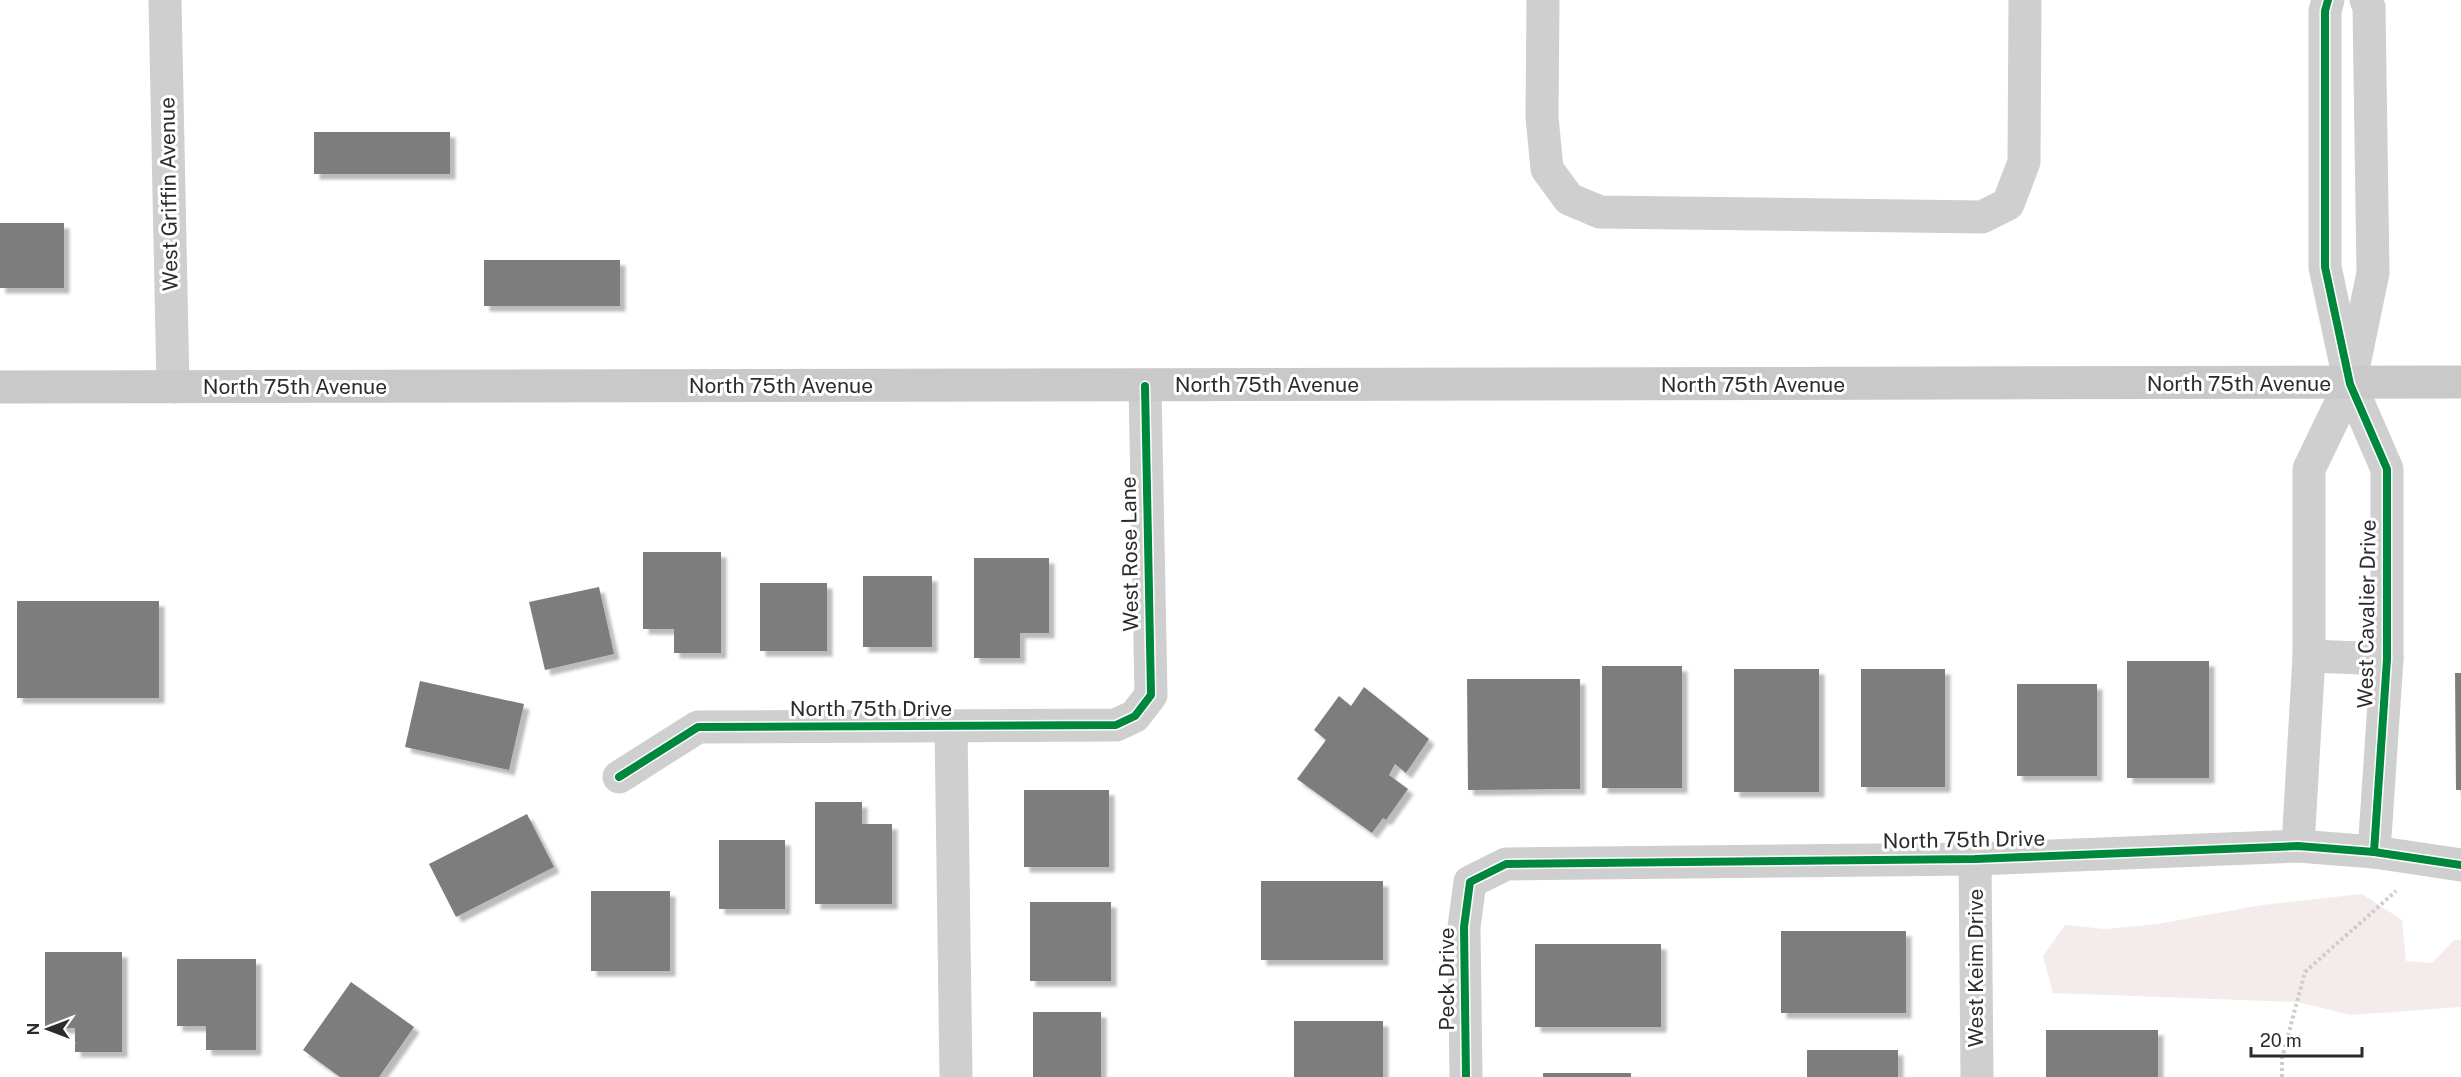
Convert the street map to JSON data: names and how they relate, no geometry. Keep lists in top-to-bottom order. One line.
{"streets":{"main road":["North 75th Avenue"],"street":["West Griffin Avenue","West Rose Lane","West Cavalier Drive","North 75th Drive","West Keim Drive","Peck Drive"]},"crossings":[["West Griffin Avenue","North 75th Avenue"],["North 75th Avenue","West Rose Lane"],["North 75th Avenue","West Cavalier Drive"],["West Rose Lane","North 75th Drive"],["West Cavalier Drive","North 75th Drive"],["North 75th Drive","West Keim Drive"],["North 75th Drive","Peck Drive"]],"scale_bar":"20 m","north":"left"}
